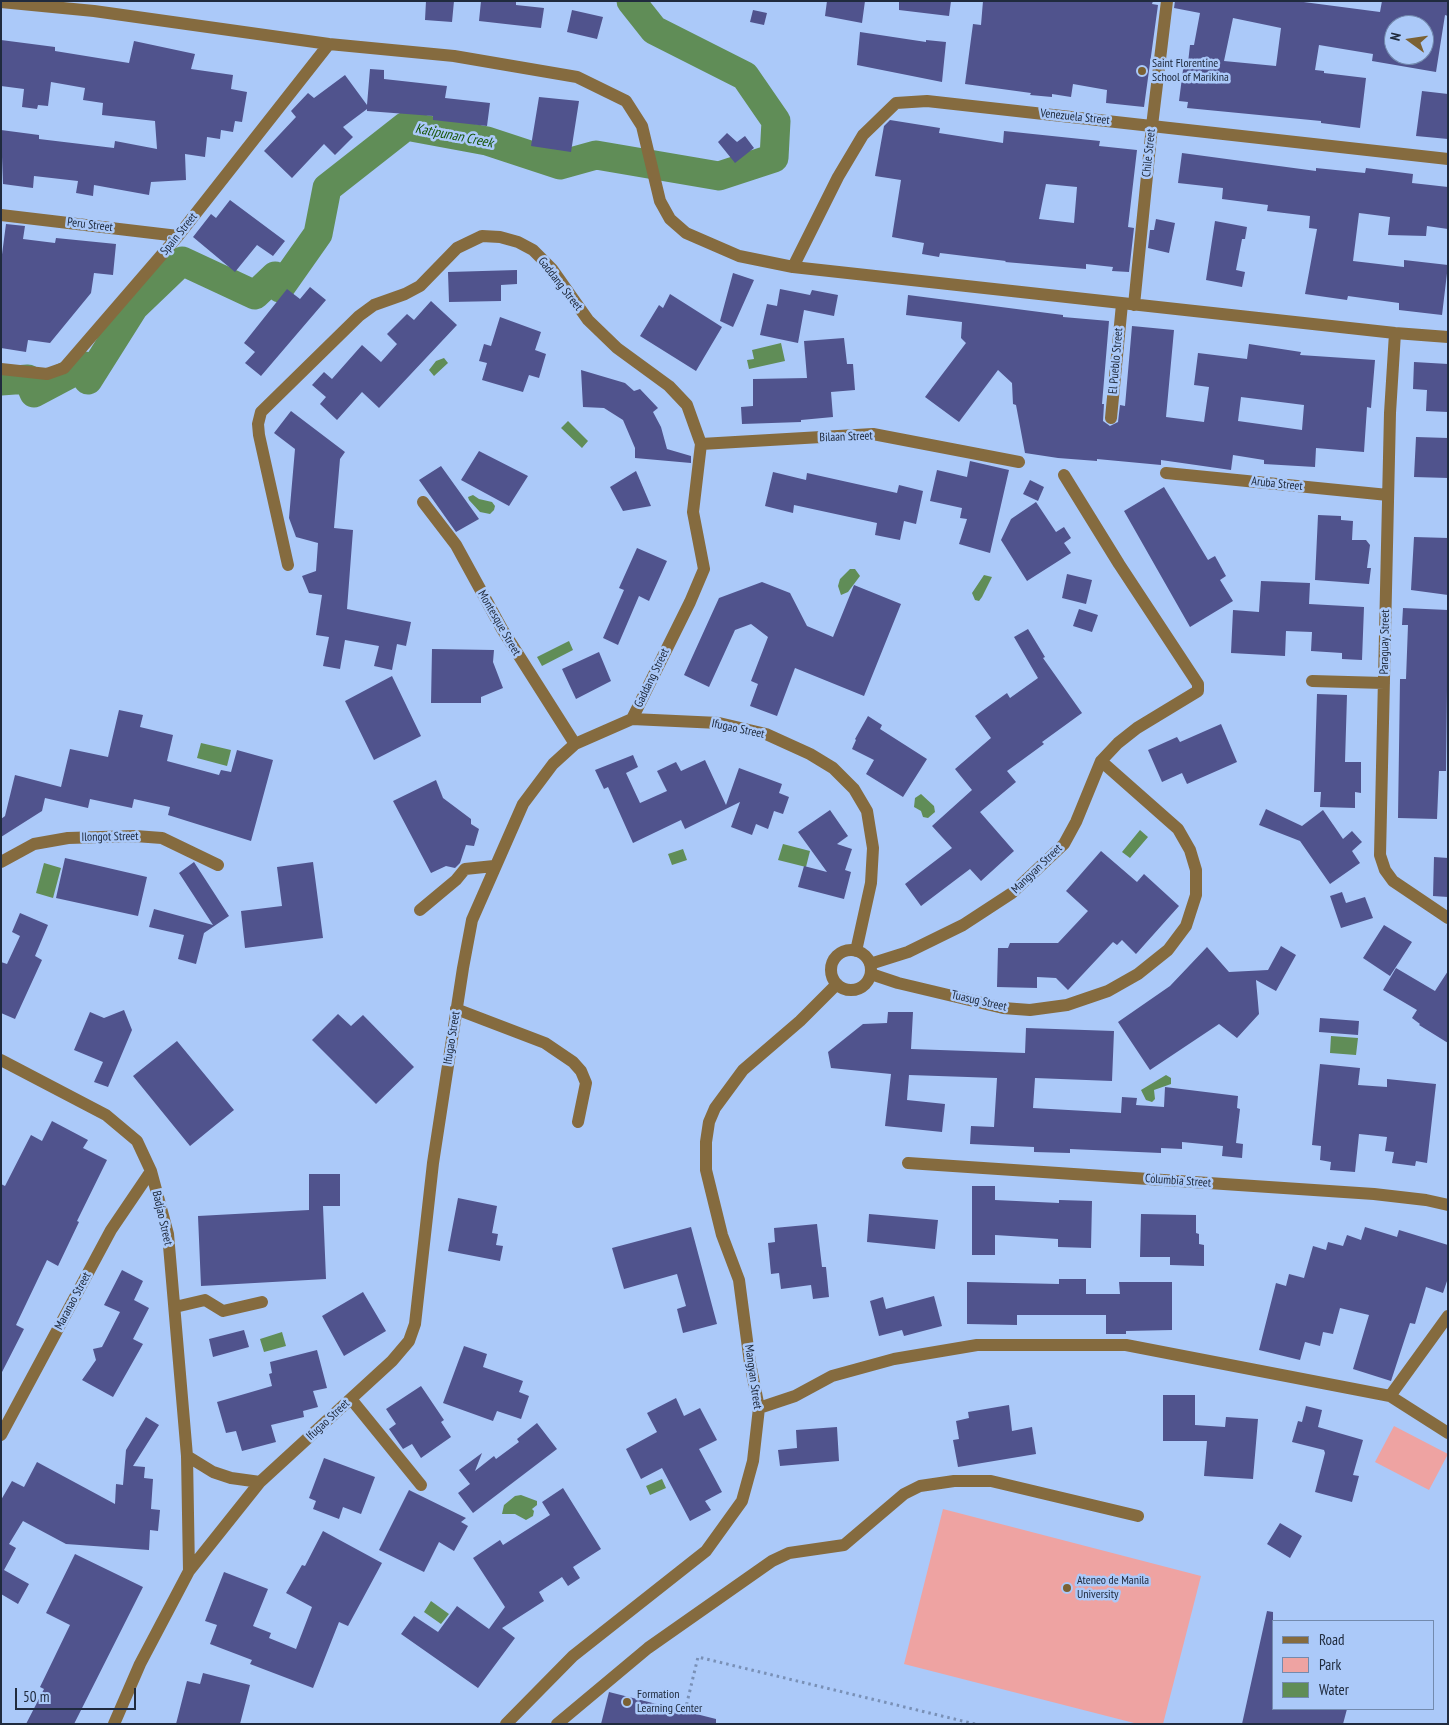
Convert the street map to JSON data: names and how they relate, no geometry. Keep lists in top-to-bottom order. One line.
{"streets":{"street":["Venezuela Street","Chile Street","Peru Street","Spain Street","Gaddang Street","El Pueblo Street","Bilaan Street","Aruba Street","Montesque Street","Paraguay Street","Ifugao Street","Ilongot Street","Mangyan Street","Tuasug Street","Columbia Street","Badjao Street","Maranao Street"]},"crossings":[["Venezuela Street","Chile Street"],["Chile Street","El Pueblo Street"],["Peru Street","Spain Street"],["Gaddang Street","Bilaan Street"],["Gaddang Street","Ifugao Street"],["Aruba Street","Paraguay Street"],["Montesque Street","Ifugao Street"],["Ifugao Street","Mangyan Street"],["Ifugao Street","Tuasug Street"],["Ifugao Street","Badjao Street"],["Mangyan Street","Tuasug Street"],["Badjao Street","Maranao Street"]],"water":["Katipunan Creek"],"places":["Saint Florentine School of Marikina","Ateneo de Manila University","Formation Learning Center"],"legend":["Road","Park","Water"],"scale_bar":"50 m","north":"left"}
